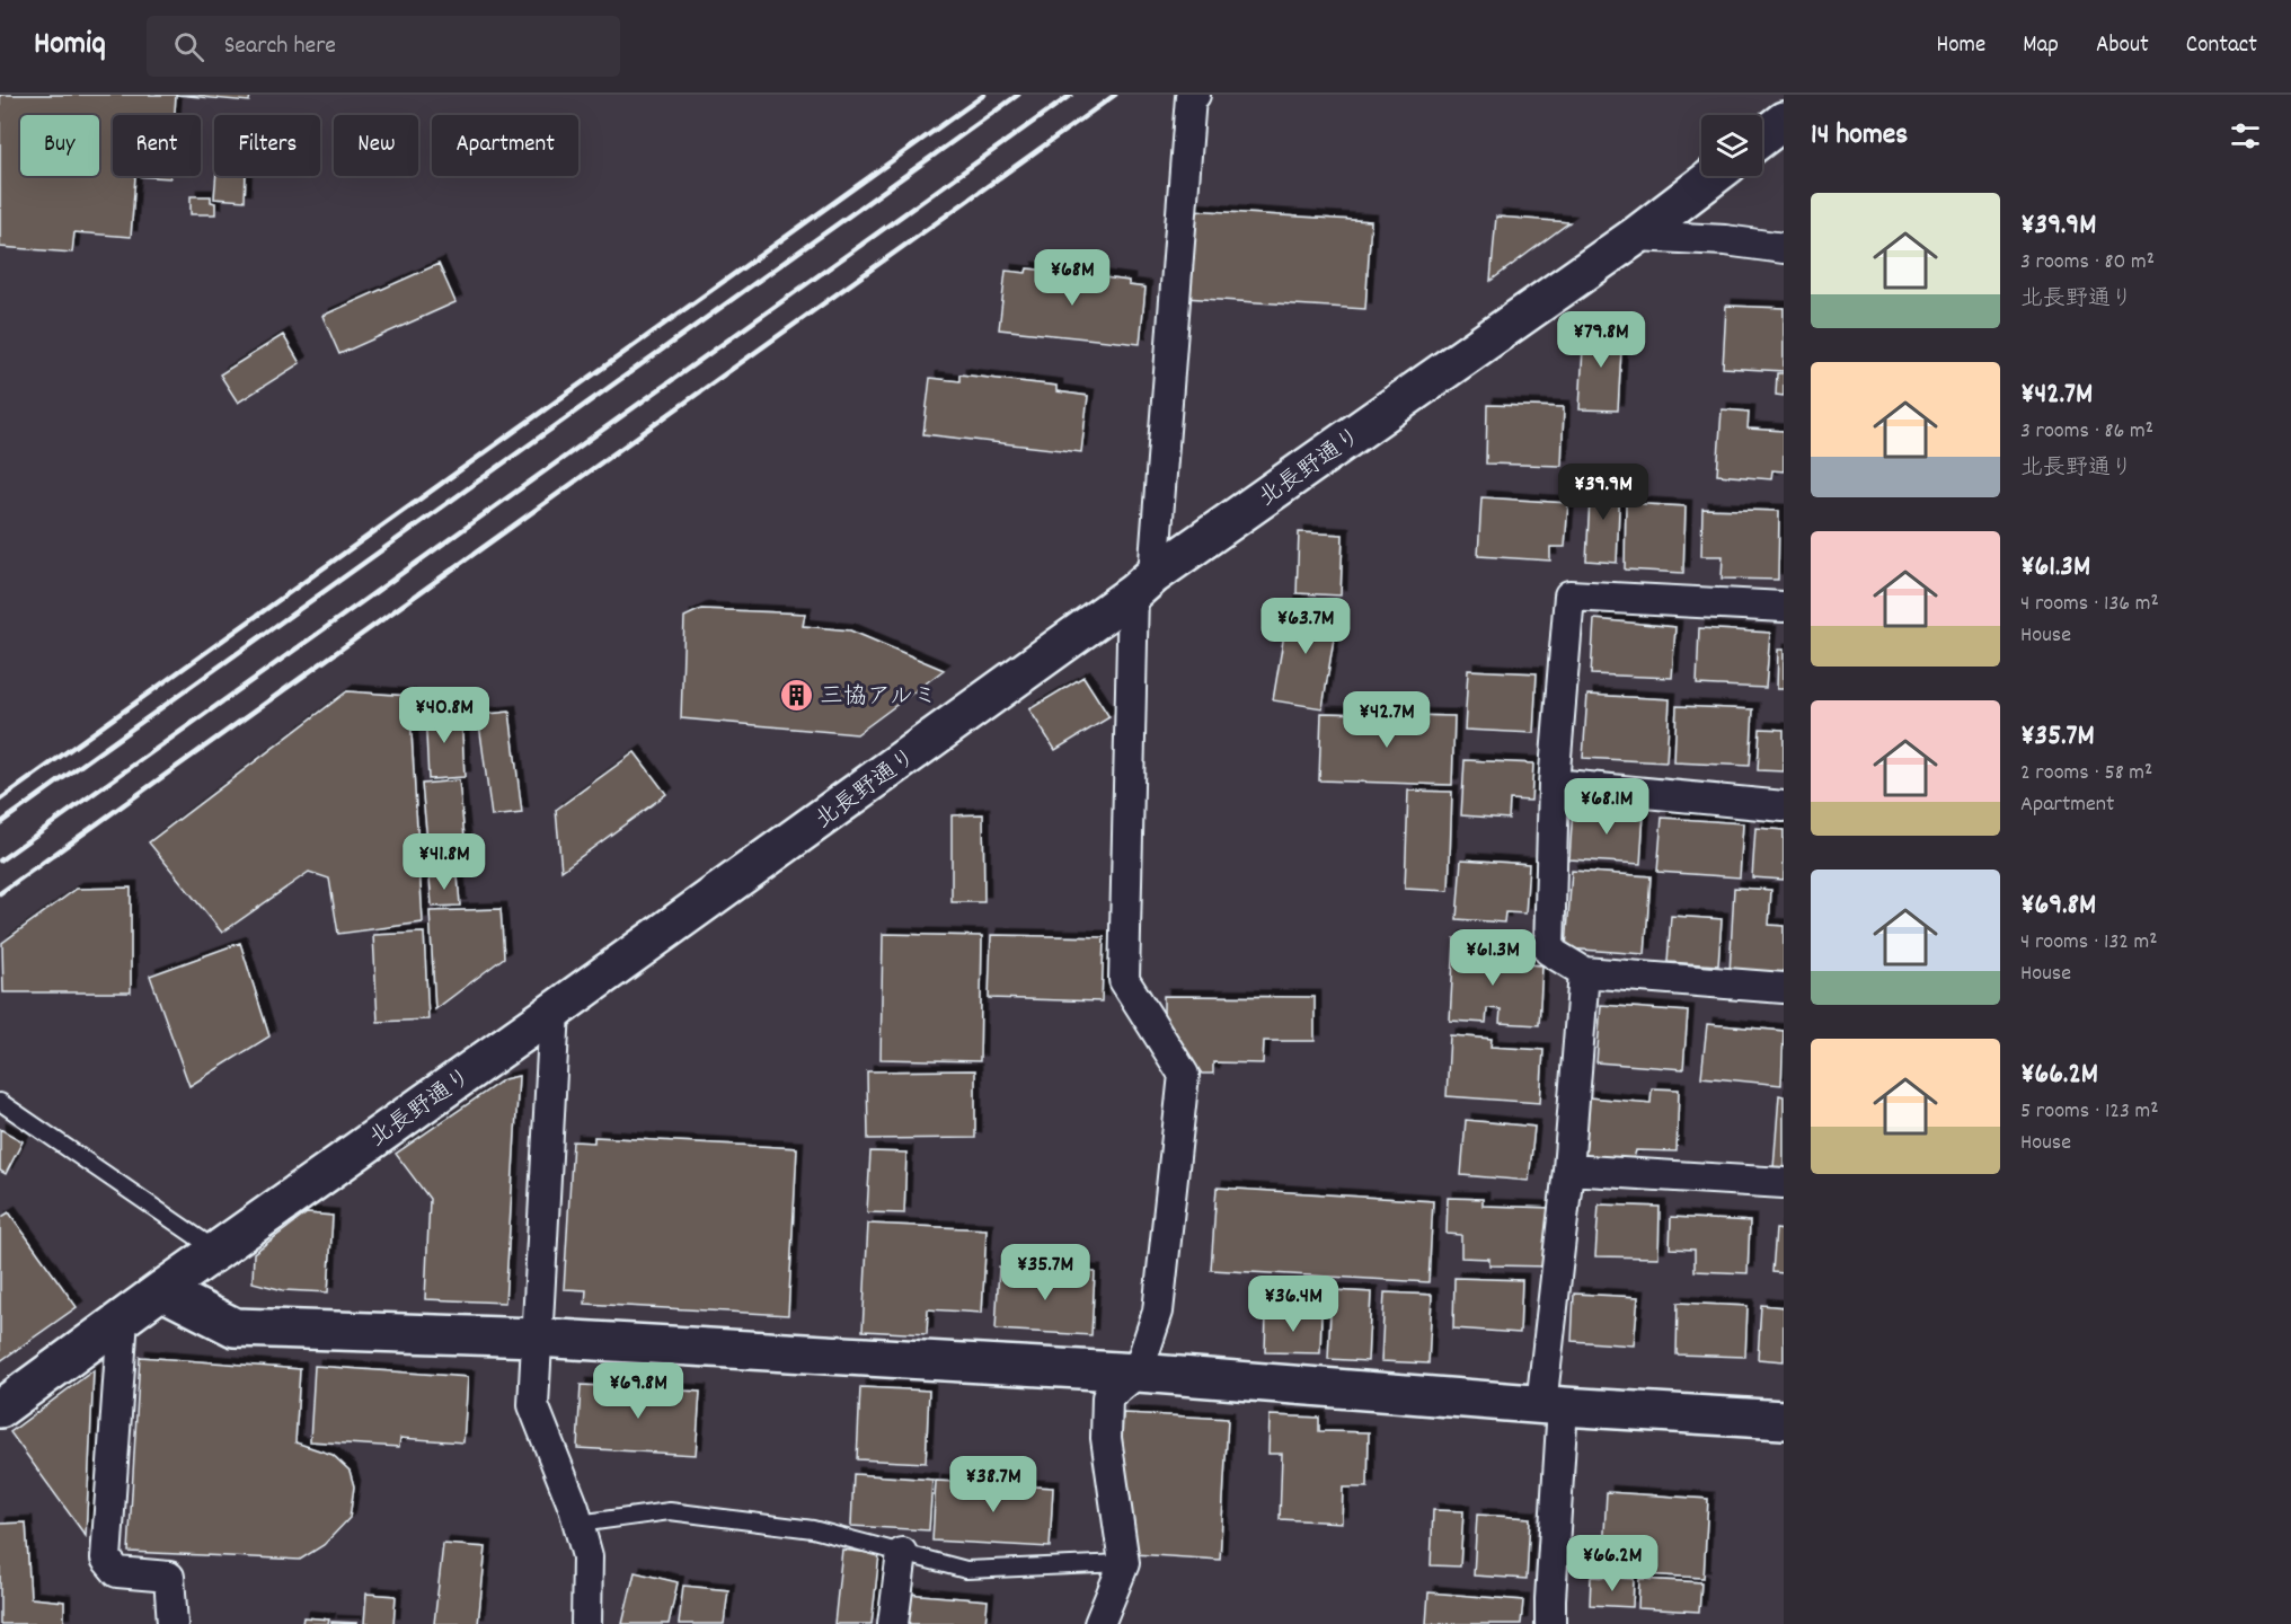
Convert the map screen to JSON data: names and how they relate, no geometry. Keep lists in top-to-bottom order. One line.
{"streets":{"street":["北長野通り"]},"places":{"building":["三協アルミ"]},"page":{"header":"Homiq","search":"Search here","nav":["Home","Map","About","Contact"],"heading":"14 homes","chip":["Buy","Rent","Filters","New","Apartment"],"list":[{"name":"¥39.9M","note":"3 rooms · 80 m² · 北長野通り"},{"name":"¥42.7M","note":"3 rooms · 86 m² · 北長野通り"},{"name":"¥61.3M","note":"4 rooms · 136 m² · House"},{"name":"¥35.7M","note":"2 rooms · 58 m² · Apartment"},{"name":"¥69.8M","note":"4 rooms · 132 m² · House"},{"name":"¥66.2M","note":"5 rooms · 123 m² · House"}],"price":["¥68M","¥79.8M","¥39.9M","¥63.7M","¥40.8M","¥42.7M","¥68.1M","¥41.8M","¥61.3M","¥35.7M","¥36.4M","¥69.8M","¥38.7M","¥66.2M"]}}
